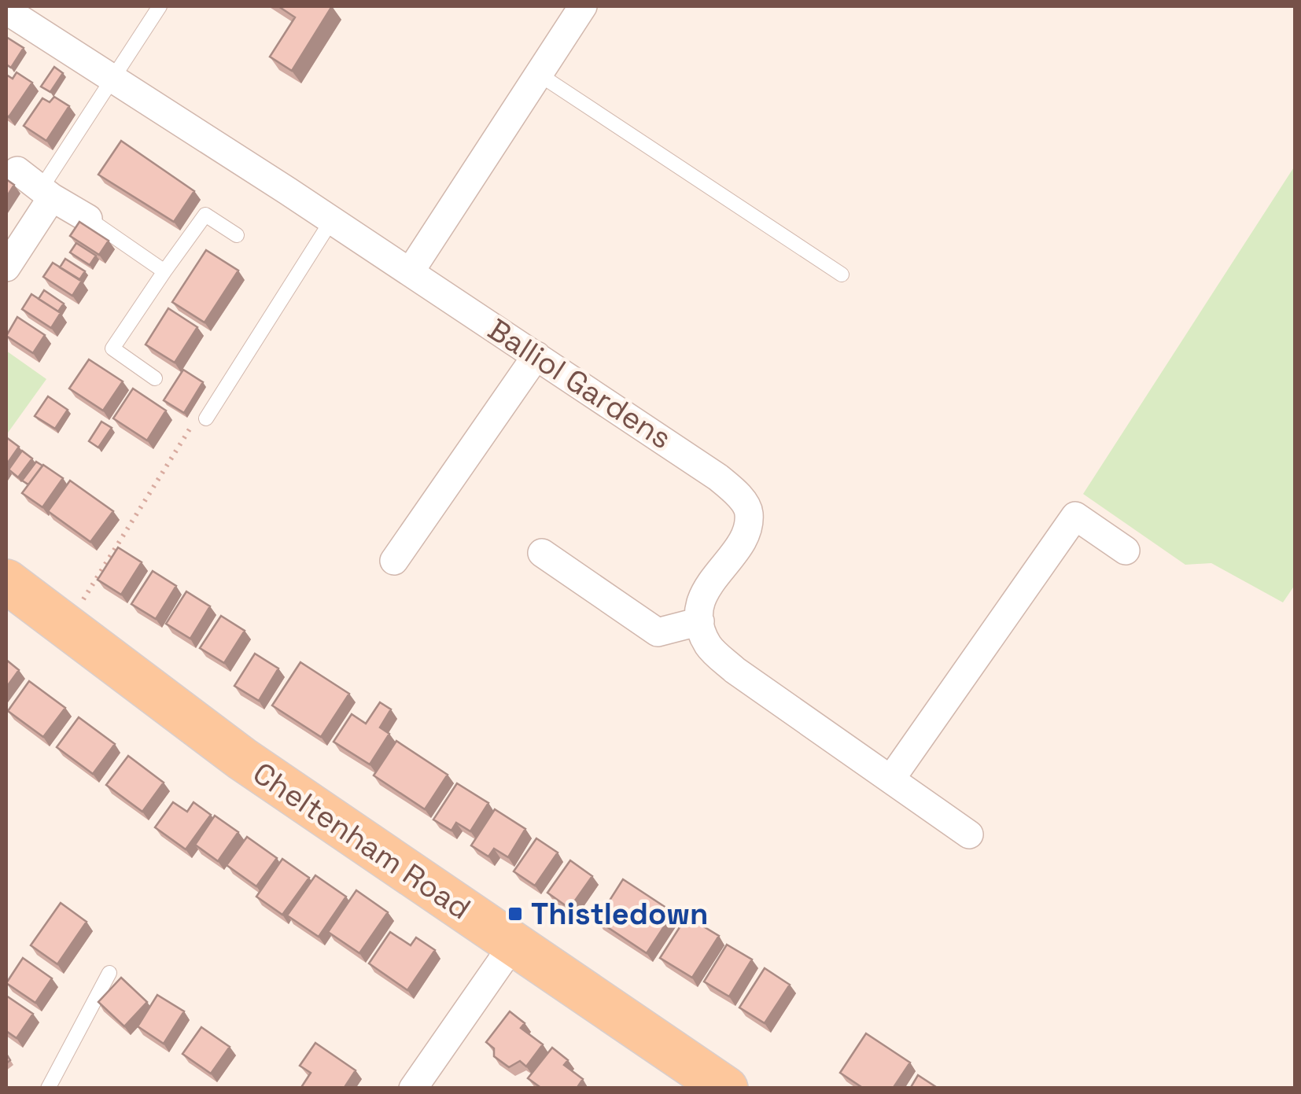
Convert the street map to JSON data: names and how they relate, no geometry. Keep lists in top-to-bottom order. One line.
{"streets":{"main road":["Cheltenham Road"],"street":["Balliol Gardens"]},"places":{"transit":["Thistledown"]}}
